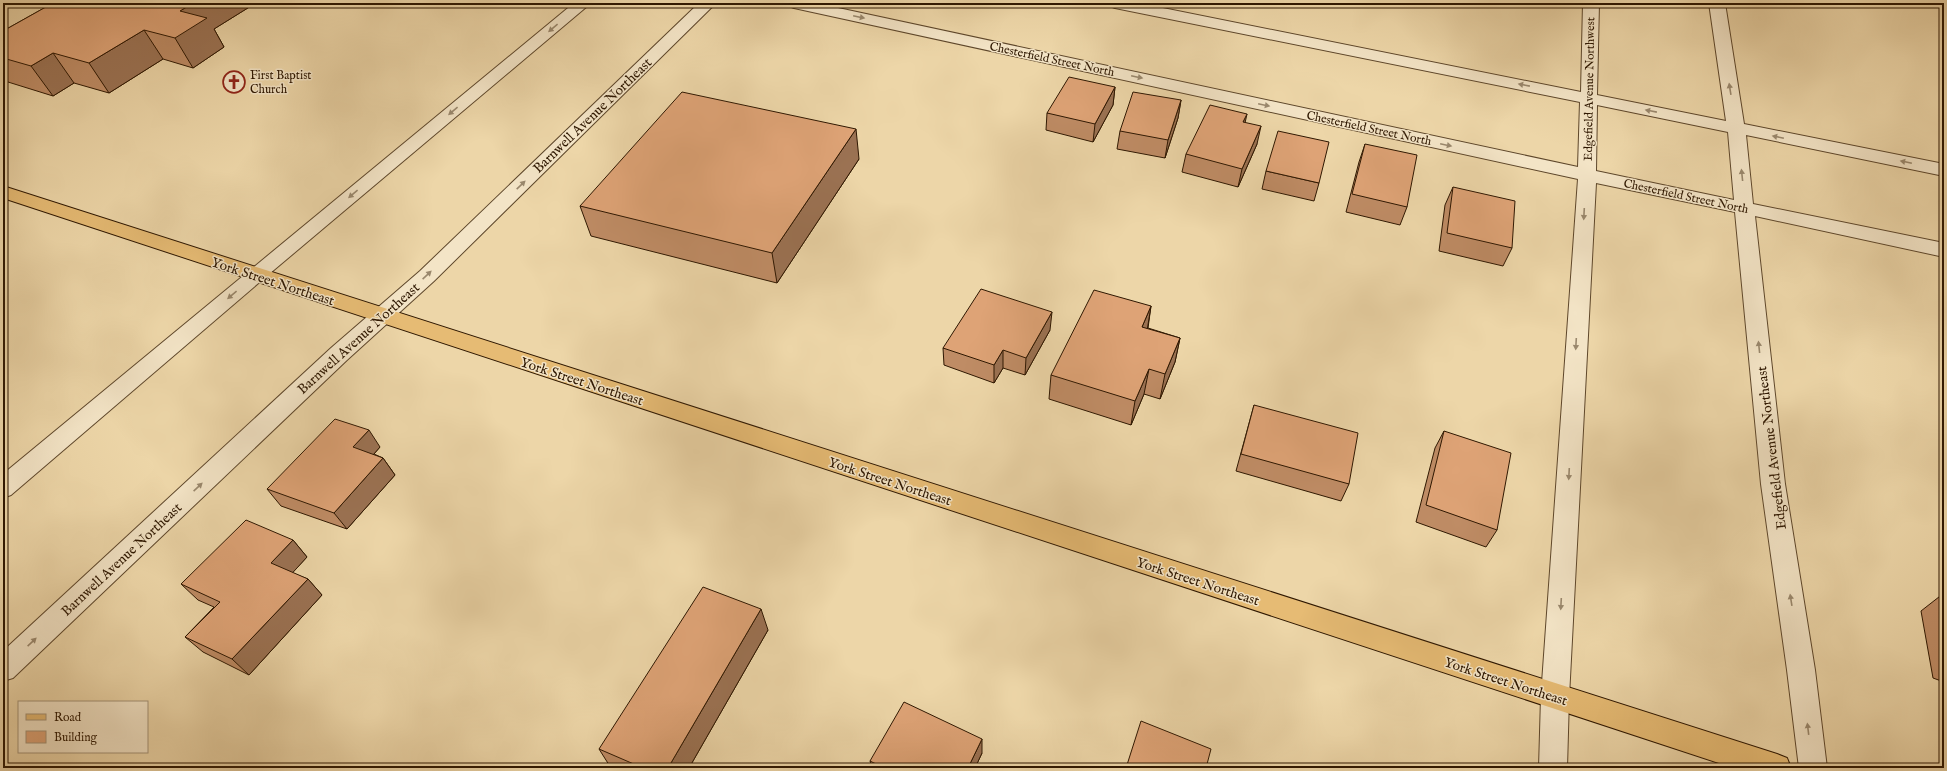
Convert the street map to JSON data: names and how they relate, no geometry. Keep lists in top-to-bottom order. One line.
{"streets":{"main road":["York Street Northeast"],"street":["Chesterfield Street North","Edgefield Avenue Northwest","Barnwell Avenue Northeast","Edgefield Avenue Northeast"]},"crossings":[["Chesterfield Street North","Edgefield Avenue Northwest"],["Chesterfield Street North","Edgefield Avenue Northeast"],["Barnwell Avenue Northeast","York Street Northeast"]],"places":{"church":["First Baptist Church"]},"legend":["Road","Building"]}
